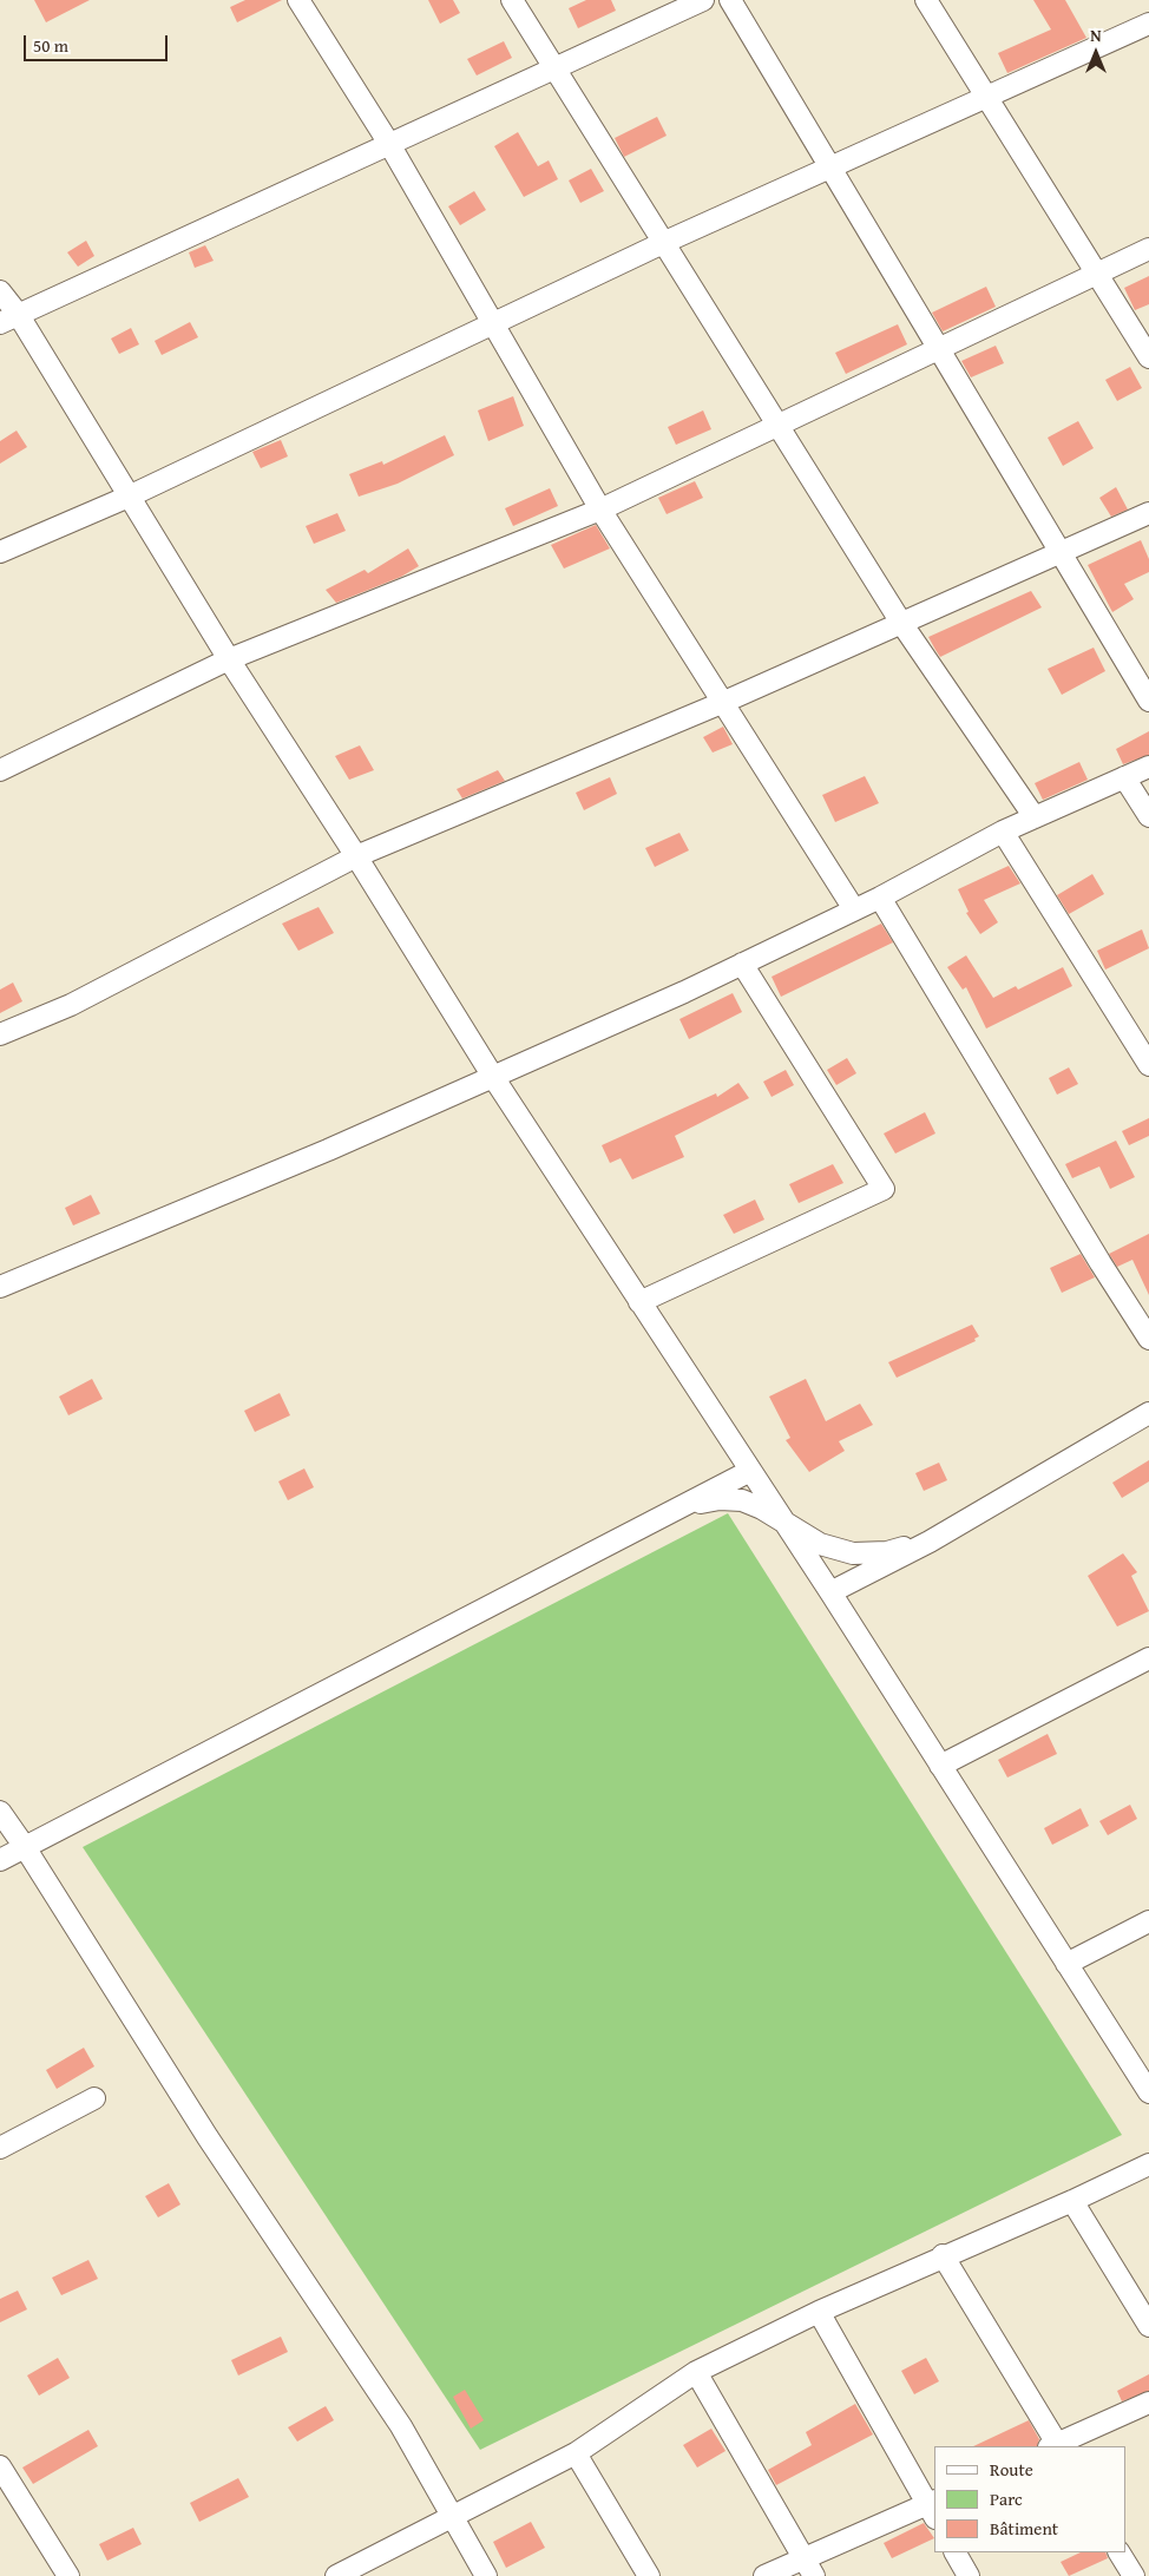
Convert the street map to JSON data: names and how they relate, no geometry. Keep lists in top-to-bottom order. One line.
{"legend":["Route","Parc","Bâtiment"],"scale_bar":"50 m","north":"top"}
